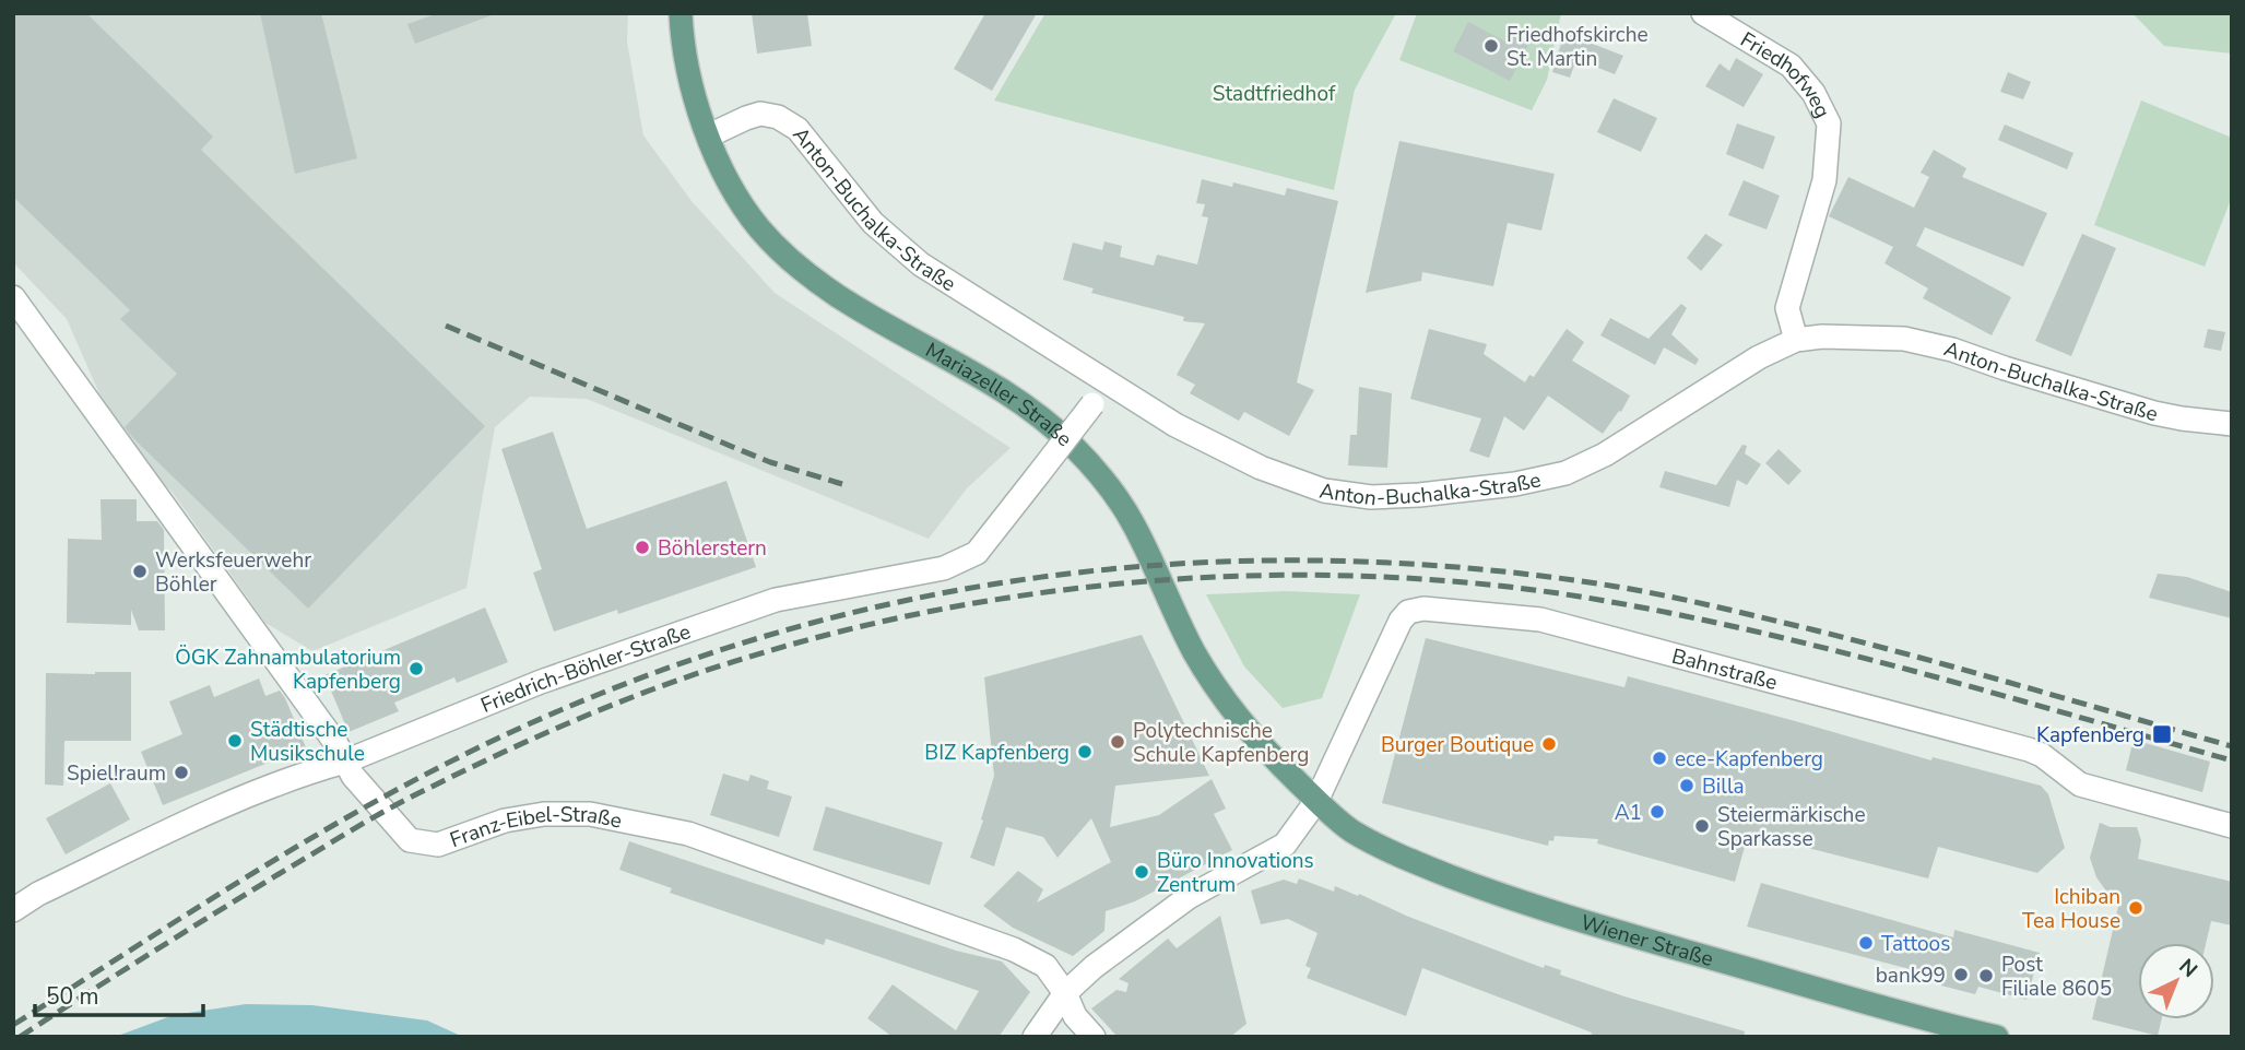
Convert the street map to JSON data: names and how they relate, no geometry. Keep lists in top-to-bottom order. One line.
{"streets":{"main road":["Mariazeller Straße","Wiener Straße"],"street":["Friedhofweg","Anton-Buchalka-Straße","Friedrich-Böhler-Straße","Bahnstraße","Franz-Eibel-Straße"]},"crossings":[["Friedhofweg","Anton-Buchalka-Straße"],["Anton-Buchalka-Straße","Mariazeller Straße"],["Anton-Buchalka-Straße","Friedrich-Böhler-Straße"],["Mariazeller Straße","Bahnstraße"],["Mariazeller Straße","Wiener Straße"],["Friedrich-Böhler-Straße","Franz-Eibel-Straße"],["Bahnstraße","Franz-Eibel-Straße"],["Bahnstraße","Wiener Straße"]],"parks":["Stadtfriedhof"],"places":{"other":["Friedhofskirche St. Martin","Böhlerstern","Werksfeuerwehr Böhler","ÖGK Zahnambulatorium Kapfenberg","Städtische Musikschule","Polytechnische Schule Kapfenberg","Burger Boutique","BIZ Kapfenberg","ece-Kapfenberg","Spiel!raum","Billa","A1","Steiermärkische Sparkasse","Büro Innovations Zentrum","Ichiban Tea House","Tattoos","bank99","Post Filiale 8605"],"transit":["Kapfenberg"]},"scale_bar":"50 m","north":"top right"}
